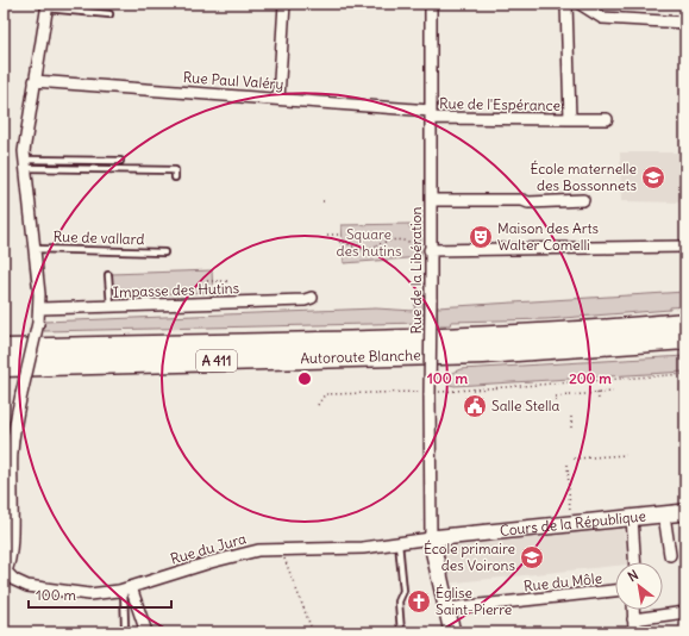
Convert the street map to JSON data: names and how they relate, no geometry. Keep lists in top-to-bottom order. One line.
{"streets":{"highway":["Autoroute Blanche","A 411"],"street":["Rue Paul Valéry","Rue de l'Espérance","Rue de vallard","Rue de la Libération","Impasse des Hutins","Cours de la République","Rue du Jura","Rue du Môle"]},"crossings":[["Rue Paul Valéry","Rue de l'Espérance"],["Rue Paul Valéry","Rue de vallard"],["Rue Paul Valéry","Rue de la Libération"],["Rue de l'Espérance","Rue de la Libération"],["Rue de vallard","Impasse des Hutins"],["Rue de vallard","Rue du Jura"],["Rue de la Libération","Cours de la République"],["Rue de la Libération","Rue du Jura"],["Cours de la République","Rue du Jura"]],"parks":["Square des hutins"],"places":{"school or university":["École maternelle des Bossonnets","École primaire des Voirons"],"theatre":["Maison des Arts Walter Comelli"],"public building":["Salle Stella"],"church":["Église Saint-Pierre"]},"scale_bar":"100 m","north":"top left","rings":["100 m","200 m"]}
